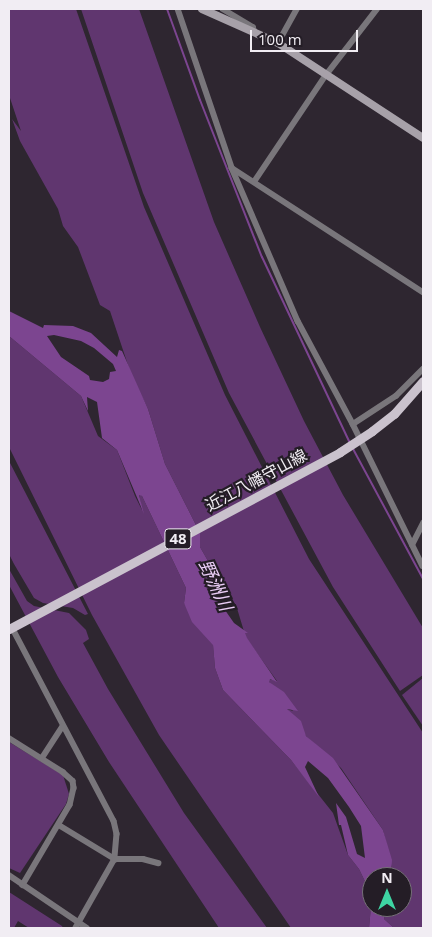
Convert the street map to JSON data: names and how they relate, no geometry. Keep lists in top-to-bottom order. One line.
{"streets":{"main road":["近江八幡守山線","48"]},"water":["野洲川"],"scale_bar":"100 m","north":"top"}
